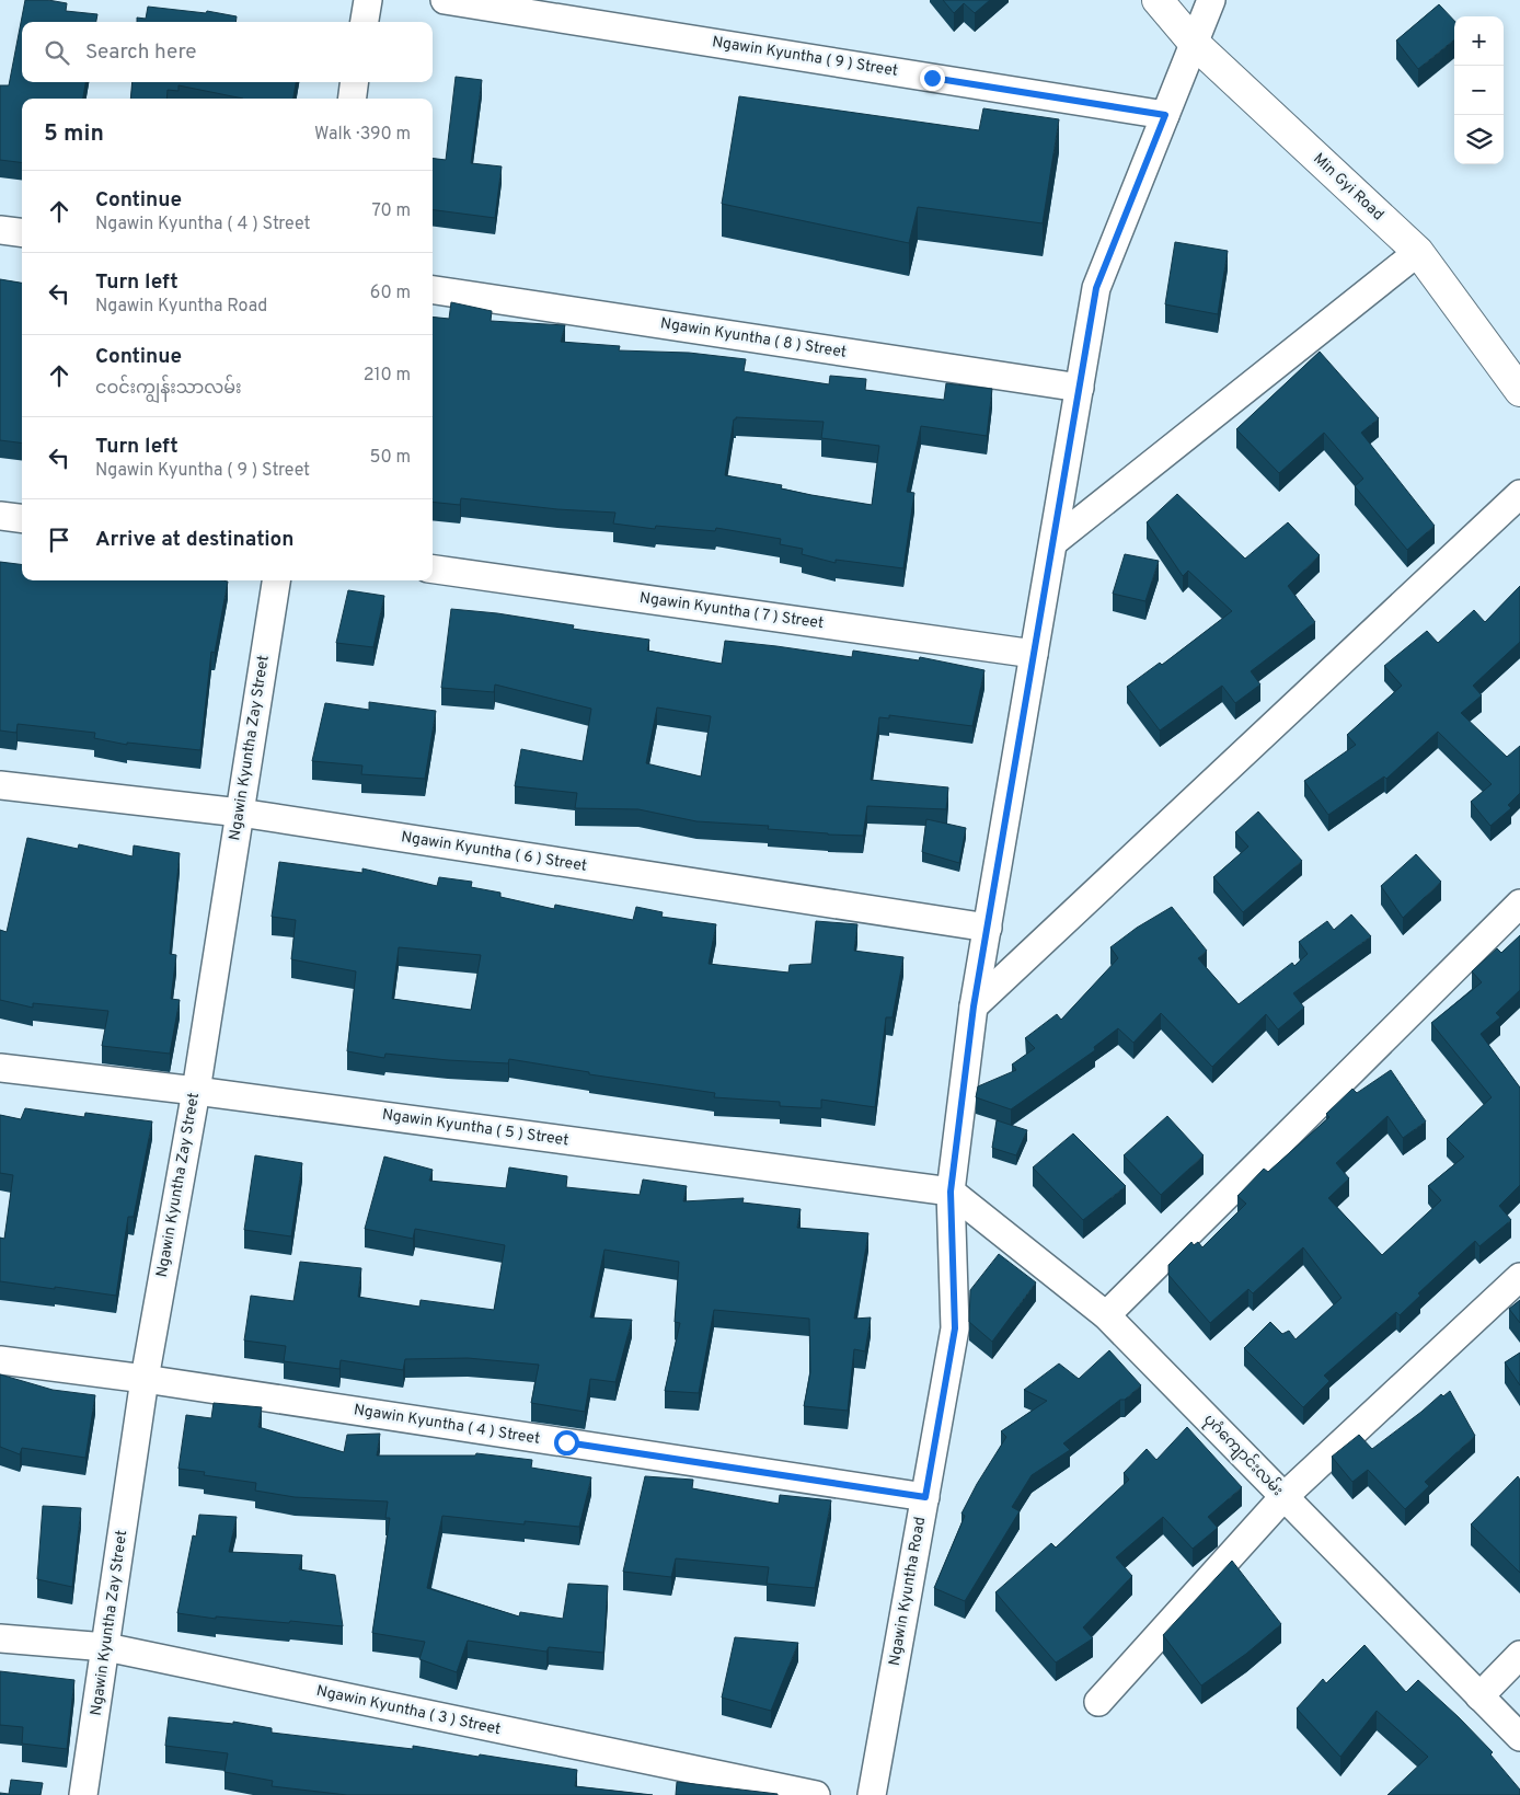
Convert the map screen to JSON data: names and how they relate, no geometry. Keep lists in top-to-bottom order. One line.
{"streets":{"main road":["Min Gyi Road"],"street":["Ngawin Kyuntha ( 9 ) Street","Ngawin Kyuntha ( 8 ) Street","Ngawin Kyuntha ( 7 ) Street","Ngawin Kyuntha Zay Street","Ngawin Kyuntha ( 6 ) Street","Ngawin Kyuntha ( 5 ) Street","Ngawin Kyuntha ( 4 ) Street","ပုဂံကျောင်းလမ်း","Ngawin Kyuntha Road","Ngawin Kyuntha ( 3 ) Street"]},"crossings":[["Ngawin Kyuntha ( 9 ) Street","Ngawin Kyuntha Road"],["Min Gyi Road","Ngawin Kyuntha Road"],["Ngawin Kyuntha ( 8 ) Street","Ngawin Kyuntha Road"],["Ngawin Kyuntha ( 7 ) Street","Ngawin Kyuntha Road"],["Ngawin Kyuntha Zay Street","Ngawin Kyuntha ( 6 ) Street"],["Ngawin Kyuntha Zay Street","Ngawin Kyuntha ( 5 ) Street"],["Ngawin Kyuntha Zay Street","Ngawin Kyuntha ( 4 ) Street"],["Ngawin Kyuntha Zay Street","Ngawin Kyuntha ( 3 ) Street"],["Ngawin Kyuntha ( 6 ) Street","Ngawin Kyuntha Road"],["Ngawin Kyuntha ( 5 ) Street","ပုဂံကျောင်းလမ်း"],["Ngawin Kyuntha ( 5 ) Street","Ngawin Kyuntha Road"],["Ngawin Kyuntha ( 4 ) Street","Ngawin Kyuntha Road"],["ပုဂံကျောင်းလမ်း","Ngawin Kyuntha Road"]],"page":{"map_buttons":["+","−"],"search":"Search here","heading":["5 min","Walk · 390 m"],"list":[["Continue","Ngawin Kyuntha ( 4 ) Street","70 m"],["Turn left","Ngawin Kyuntha Road","60 m"],["Continue","ငဝင်းကျွန်းသာလမ်း","210 m"],["Turn left","Ngawin Kyuntha ( 9 ) Street","50 m"],"Arrive at destination"]}}
